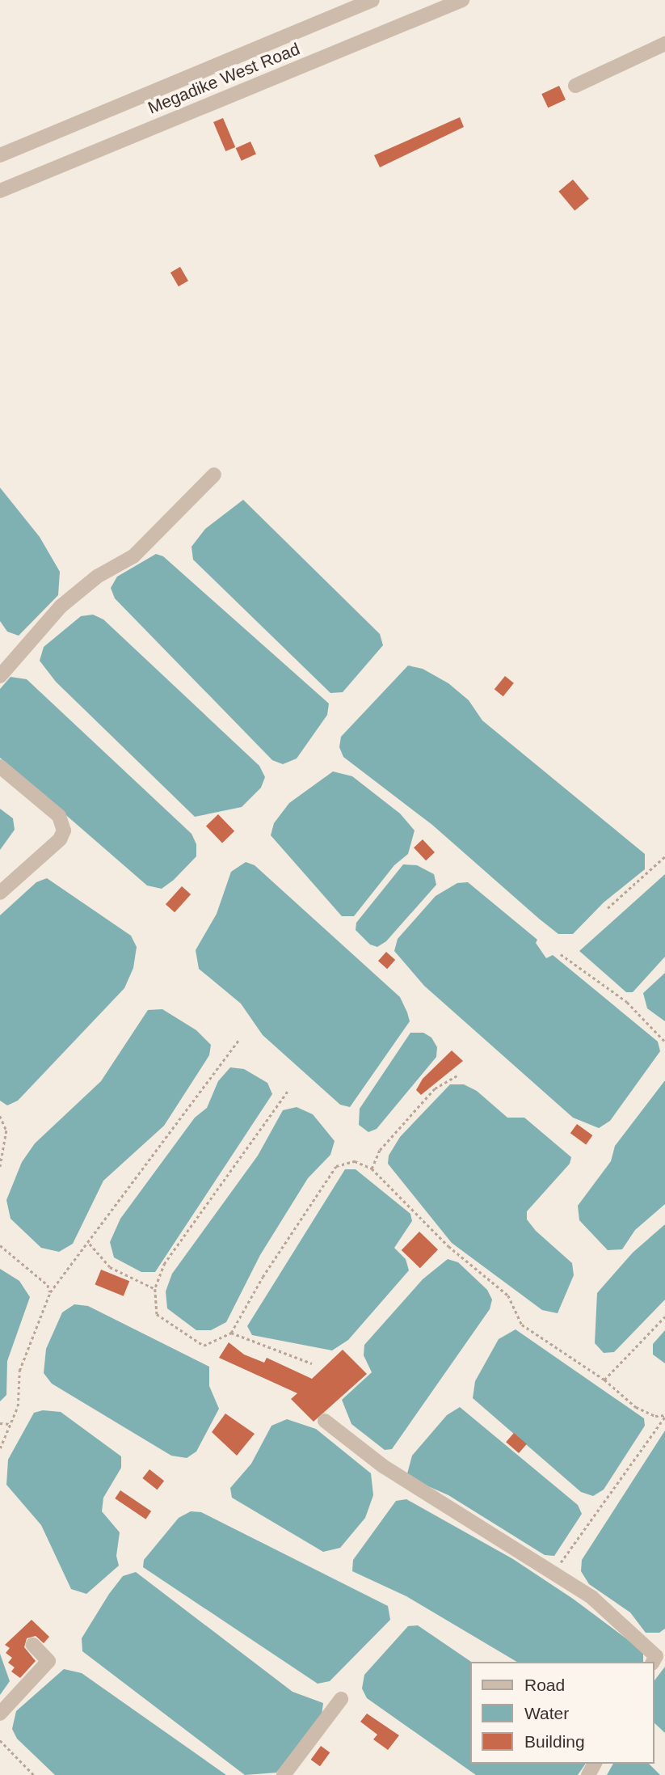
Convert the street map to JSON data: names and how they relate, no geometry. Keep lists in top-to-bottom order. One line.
{"streets":{"street":["Megadike West Road"]},"legend":["Road","Water","Building"]}
